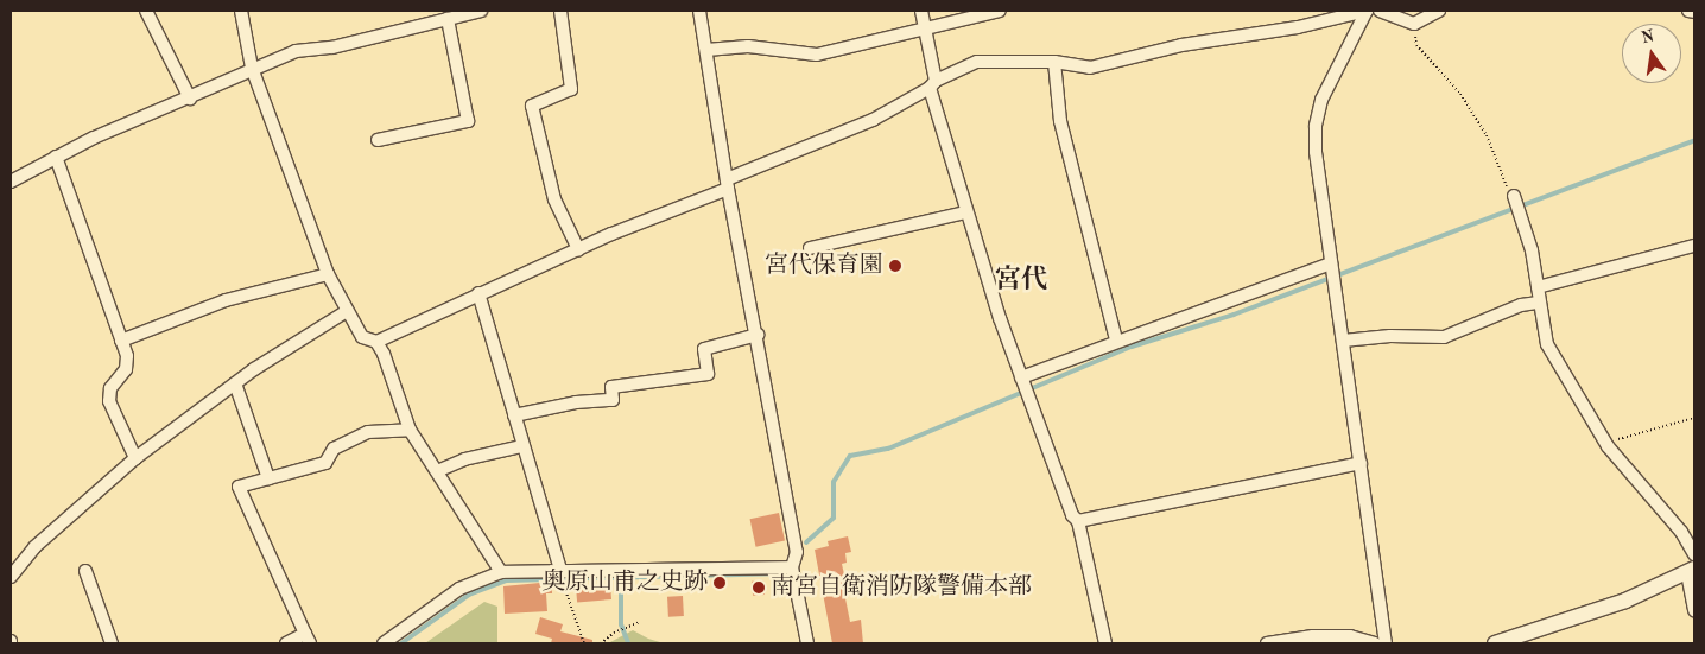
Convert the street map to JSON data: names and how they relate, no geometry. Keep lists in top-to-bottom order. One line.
{"districts":["宮代"],"places":["宮代保育園","奥原山甫之史跡","南宮自衛消防隊警備本部"],"north":"top"}
